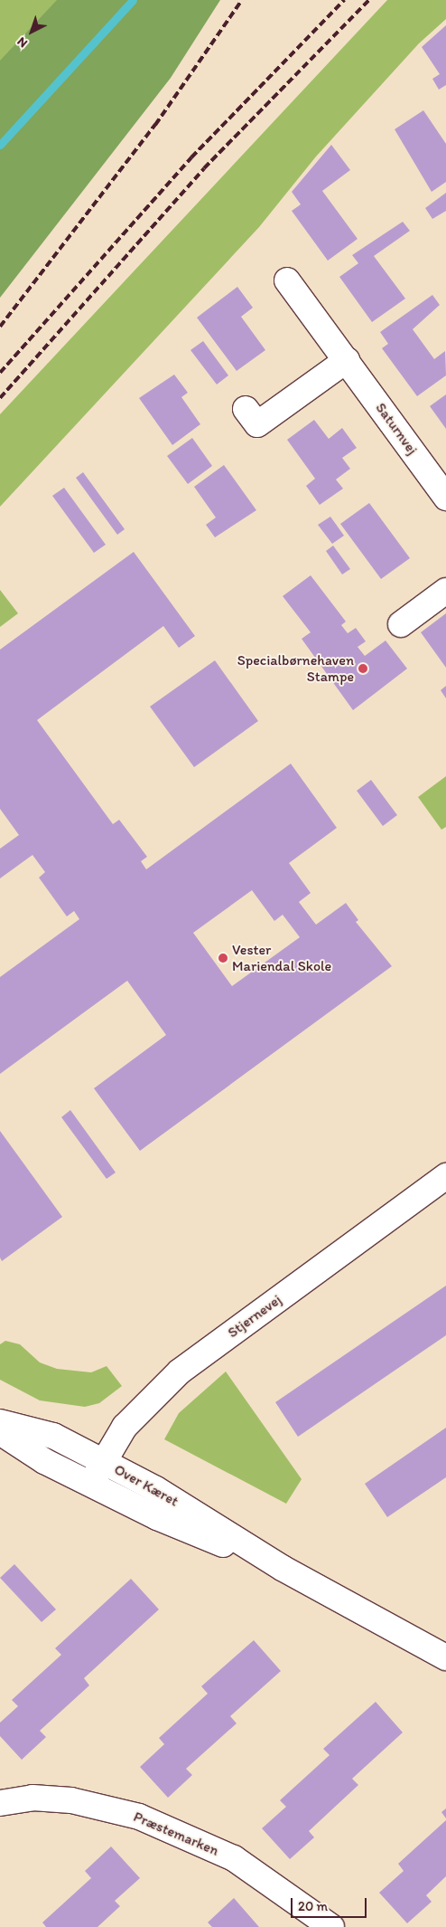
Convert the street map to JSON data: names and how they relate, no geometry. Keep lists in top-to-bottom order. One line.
{"streets":{"street":["Saturnvej","Stjernevej","Over Kæret","Præstemarken"]},"crossings":[["Stjernevej","Over Kæret"]],"places":["Specialbørnehaven Stampe","Vester Mariendal Skole"],"scale_bar":"20 m","north":"bottom left"}
